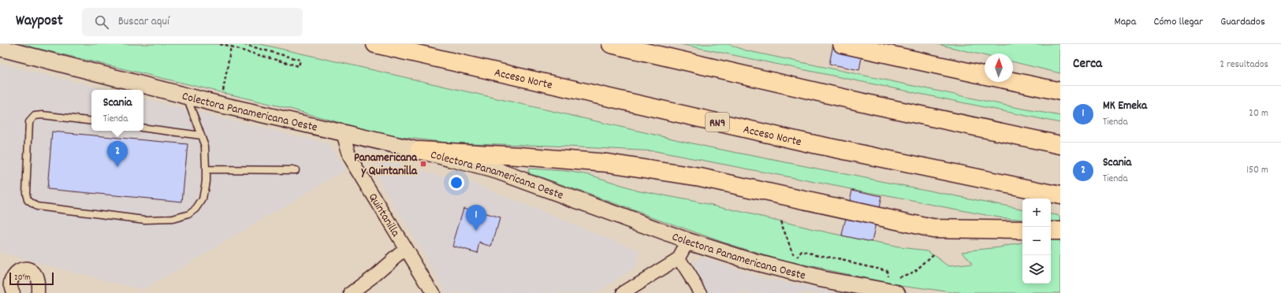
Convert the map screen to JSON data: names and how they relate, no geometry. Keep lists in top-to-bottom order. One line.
{"streets":{"highway":["Acceso Norte","RN9"],"street":["Colectora Panamericana Oeste","Quintanilla"]},"crossings":[["Colectora Panamericana Oeste","Quintanilla"]],"places":{"transit":["Panamericana y Quintanilla"]},"scale_bar":"20 m","north":"top","page":{"header":"Waypost","search":"Buscar aquí","nav":["Mapa","Cómo llegar","Guardados"],"heading":["Cerca","2 resultados"],"list":[{"mark":"1","name":"MK Emeka","note":"Tienda","value":"20 m"},{"mark":"2","name":"Scania","note":"Tienda","value":"150 m"}],"popup":["Scania","Tienda"],"pins":["2","1"],"map_buttons":["+","−"],"scale":"20 m"}}
